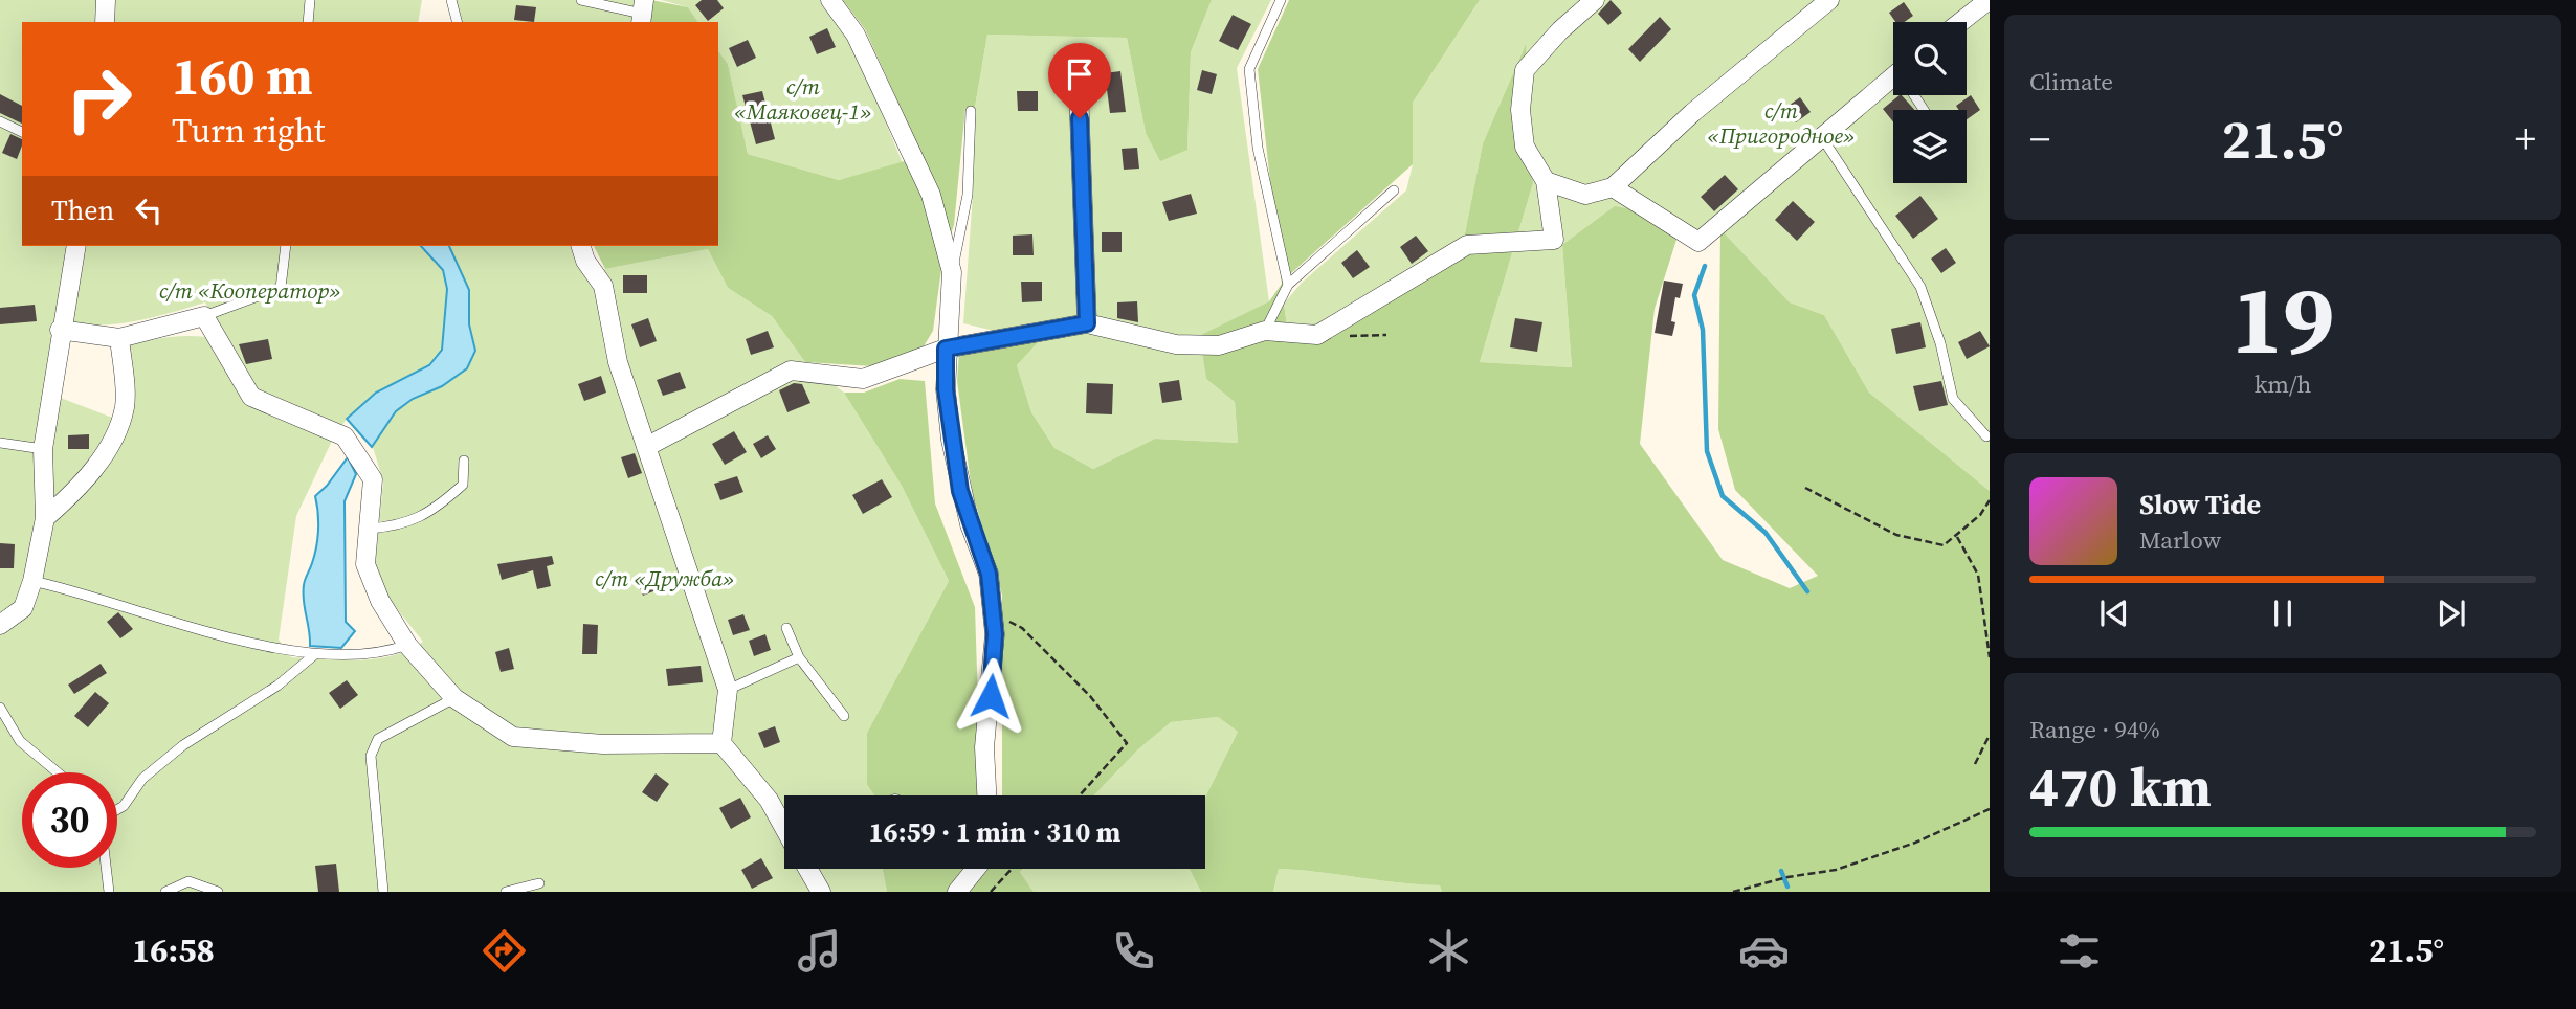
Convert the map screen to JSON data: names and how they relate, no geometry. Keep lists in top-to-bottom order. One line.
{"parks":["с/т «Маяковец-1»","с/т «Пригородное»","с/т «Кооператор»","с/т «Дружба»"],"page":{"tile":["Climate",["19","km/h"],["Range · 94%","470 km"]],"turn":["160 m","Turn right"],"heat":["−","21.5°","+"],"then":"Then","song":["Slow Tide","Marlow"],"limit":"30","trip":"16:59 · 1 min · 310 m","tabs":["16:58","21.5°"]}}
